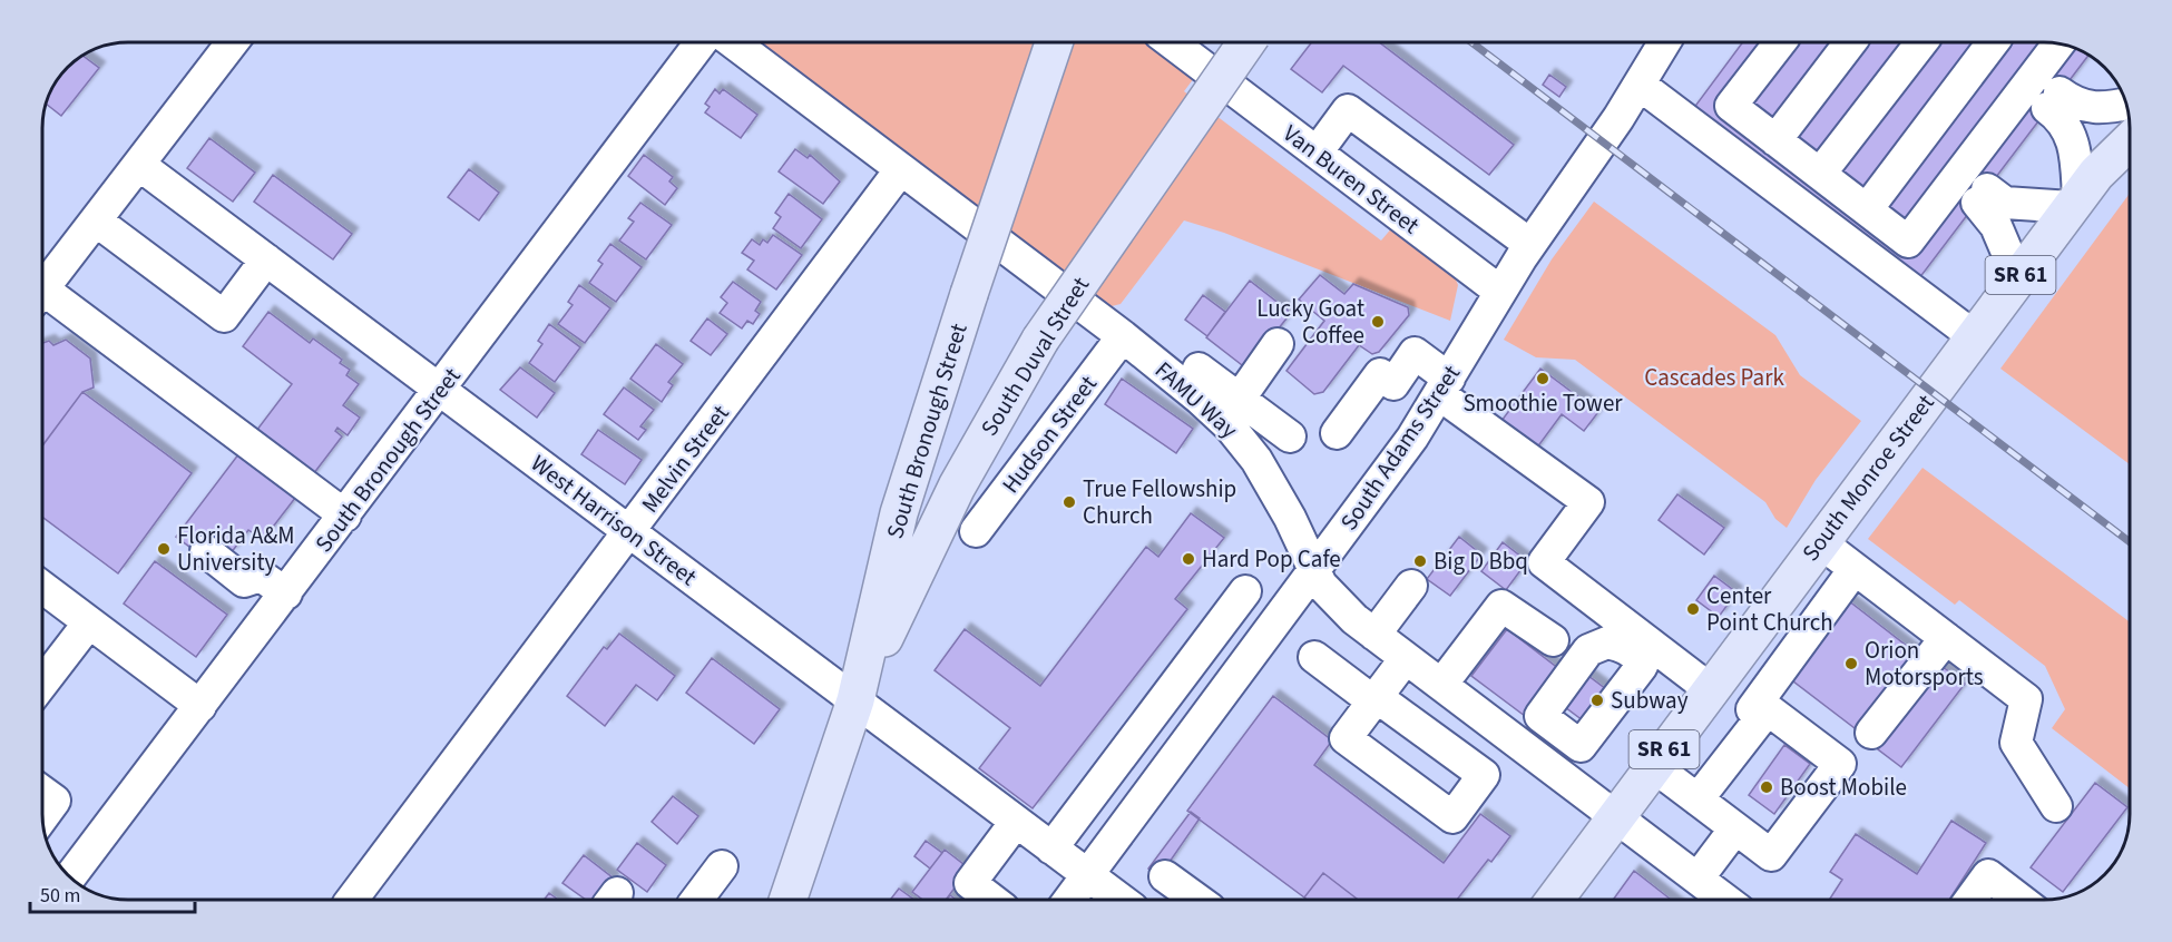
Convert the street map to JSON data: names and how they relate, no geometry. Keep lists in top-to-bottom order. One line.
{"streets":{"main road":["SR 61","South Duval Street","South Bronough Street","South Monroe Street"],"street":["Van Buren Street","FAMU Way","Hudson Street","South Adams Street","Melvin Street","West Harrison Street"]},"crossings":[["Van Buren Street","South Adams Street"],["South Duval Street","South Bronough Street"],["South Duval Street","West Harrison Street"],["FAMU Way","Hudson Street"],["FAMU Way","South Adams Street"],["FAMU Way","Melvin Street"],["FAMU Way","South Monroe Street"],["South Bronough Street","West Harrison Street"],["South Adams Street","West Harrison Street"],["Melvin Street","West Harrison Street"]],"parks":["Cascades Park"],"places":["Lucky Goat Coffee","Smoothie Tower","True Fellowship Church","Florida A&M University","Hard Pop Cafe","Big D Bbq","Center Point Church","Orion Motorsports","Subway","Boost Mobile"],"scale_bar":"50 m"}
